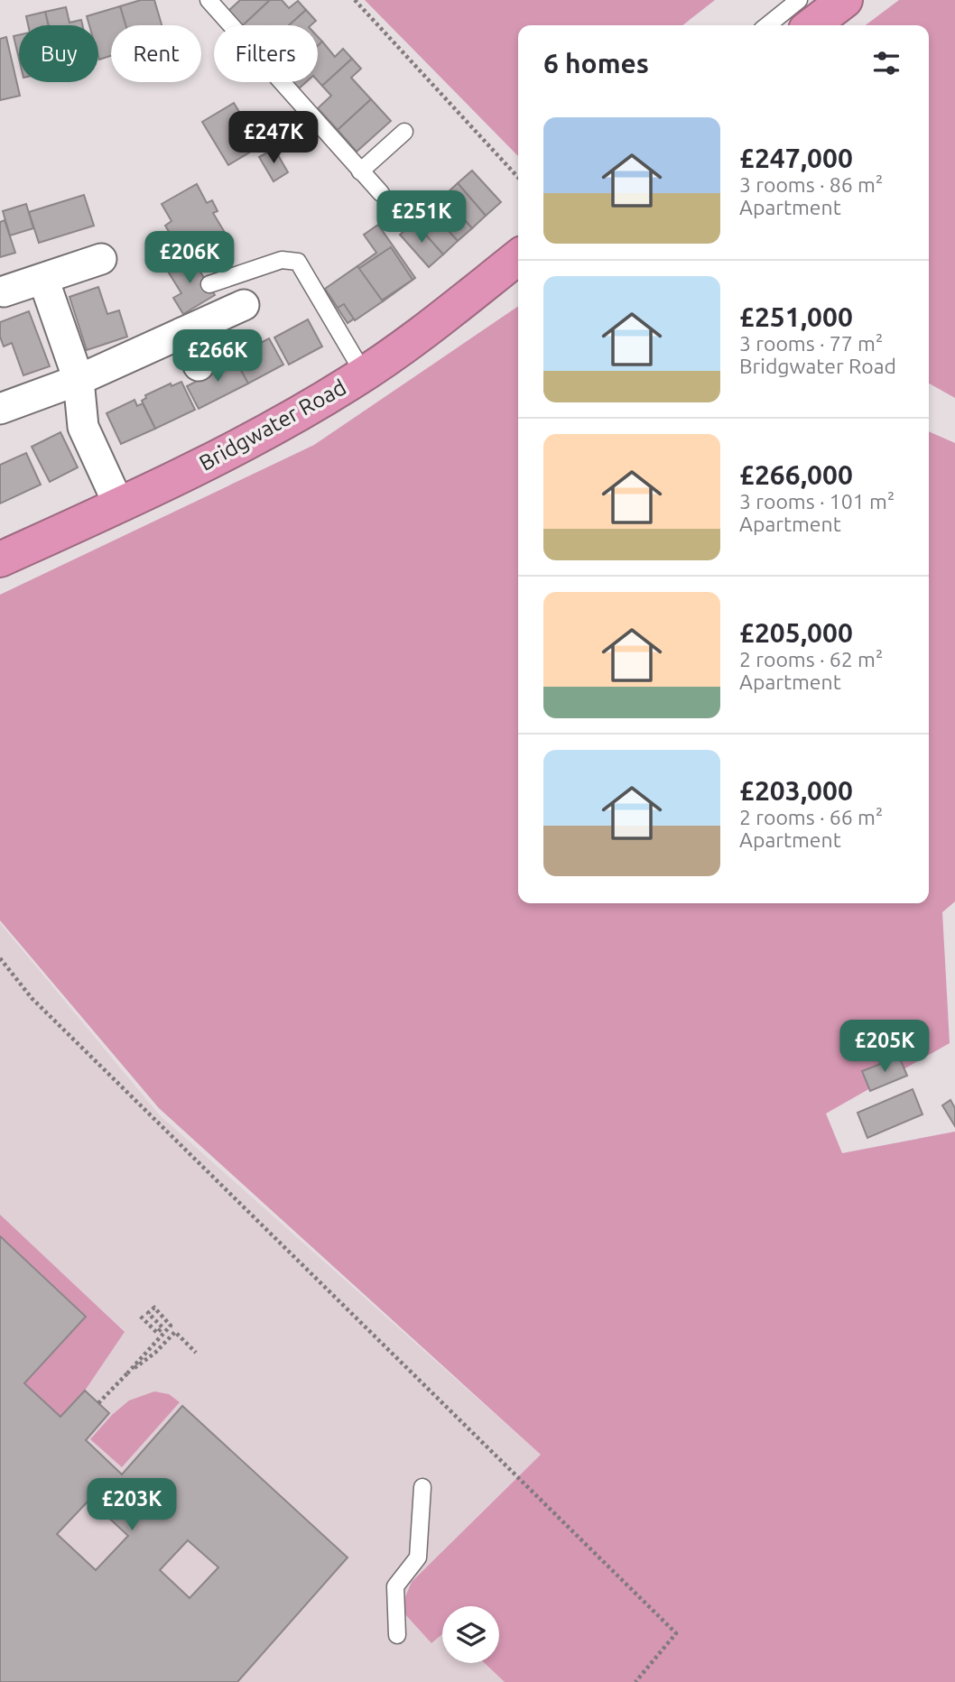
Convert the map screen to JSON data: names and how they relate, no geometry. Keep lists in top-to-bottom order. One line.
{"streets":{"highway":["Bridgwater Road"]},"page":{"chip":["Buy","Rent","Filters"],"heading":"6 homes","list":[{"name":"£247,000","note":"3 rooms · 86 m² · Apartment"},{"name":"£251,000","note":"3 rooms · 77 m² · Bridgwater Road"},{"name":"£266,000","note":"3 rooms · 101 m² · Apartment"},{"name":"£205,000","note":"2 rooms · 62 m² · Apartment"},{"name":"£203,000","note":"2 rooms · 66 m² · Apartment"}],"price":["£247K","£251K","£206K","£266K","£205K","£203K"]}}
